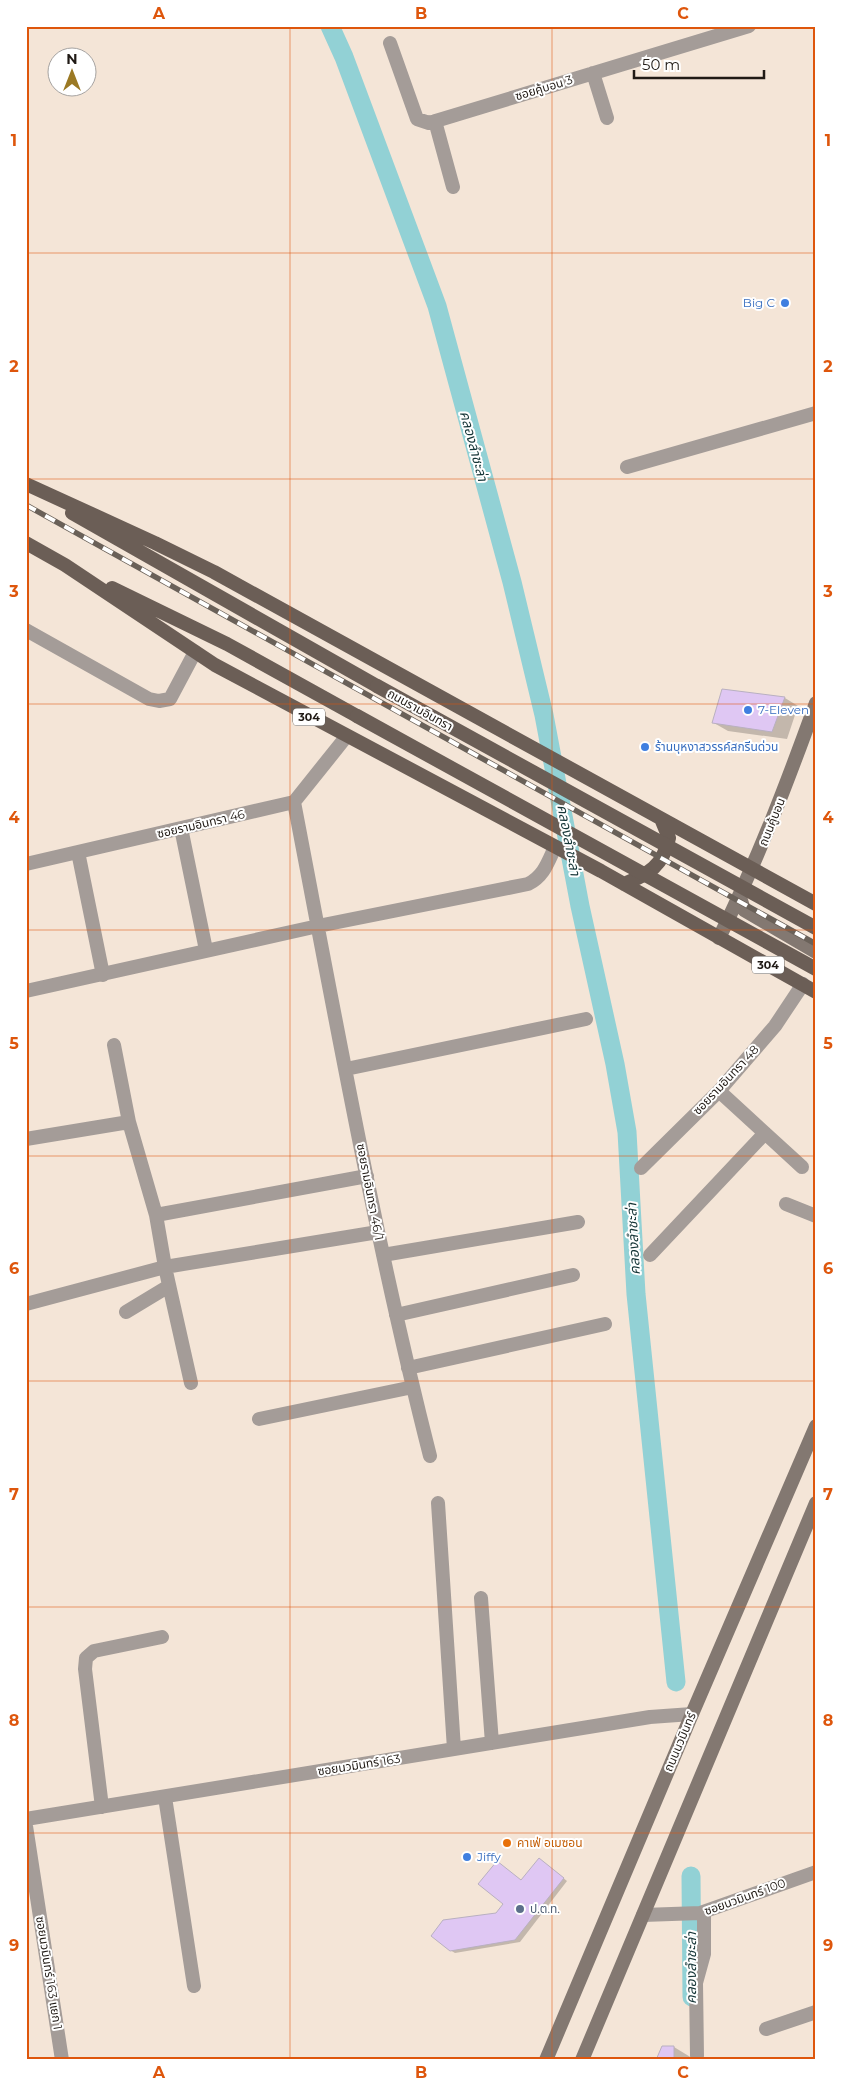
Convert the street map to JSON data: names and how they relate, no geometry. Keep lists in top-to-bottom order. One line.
{"streets":{"main road":["ถนนรามอินทรา","304","ถนนคู้บอน","ถนนนวมินทร์"],"street":["ซอยคู้บอน 3","ซอยรามอินทรา 46","ซอยรามอินทรา 48","ซอยรามอินทรา 46/1","ซอยนวมินทร์ 163","ซอยนวมินทร์ 100","ซอยนวมินทร์ 163 แยก 1"]},"crossings":[["ถนนรามอินทรา","ถนนคู้บอน"],["304","ถนนคู้บอน"],["304","ซอยรามอินทรา 48"],["ซอยรามอินทรา 46","ซอยรามอินทรา 46/1"],["ถนนนวมินทร์","ซอยนวมินทร์ 163"]],"water":["คลองลำชะล่า"],"places":["Big C","7-Eleven","ร้านบุหงาสวรรค์สกรีนด่วน","คาเฟ่ อเมซอน","Jiffy","ป.ต.ท."],"scale_bar":"50 m","north":"top","grid":{"columns":["A","B","C"],"rows":["1","2","3","4","5","6","7","8","9"]}}
